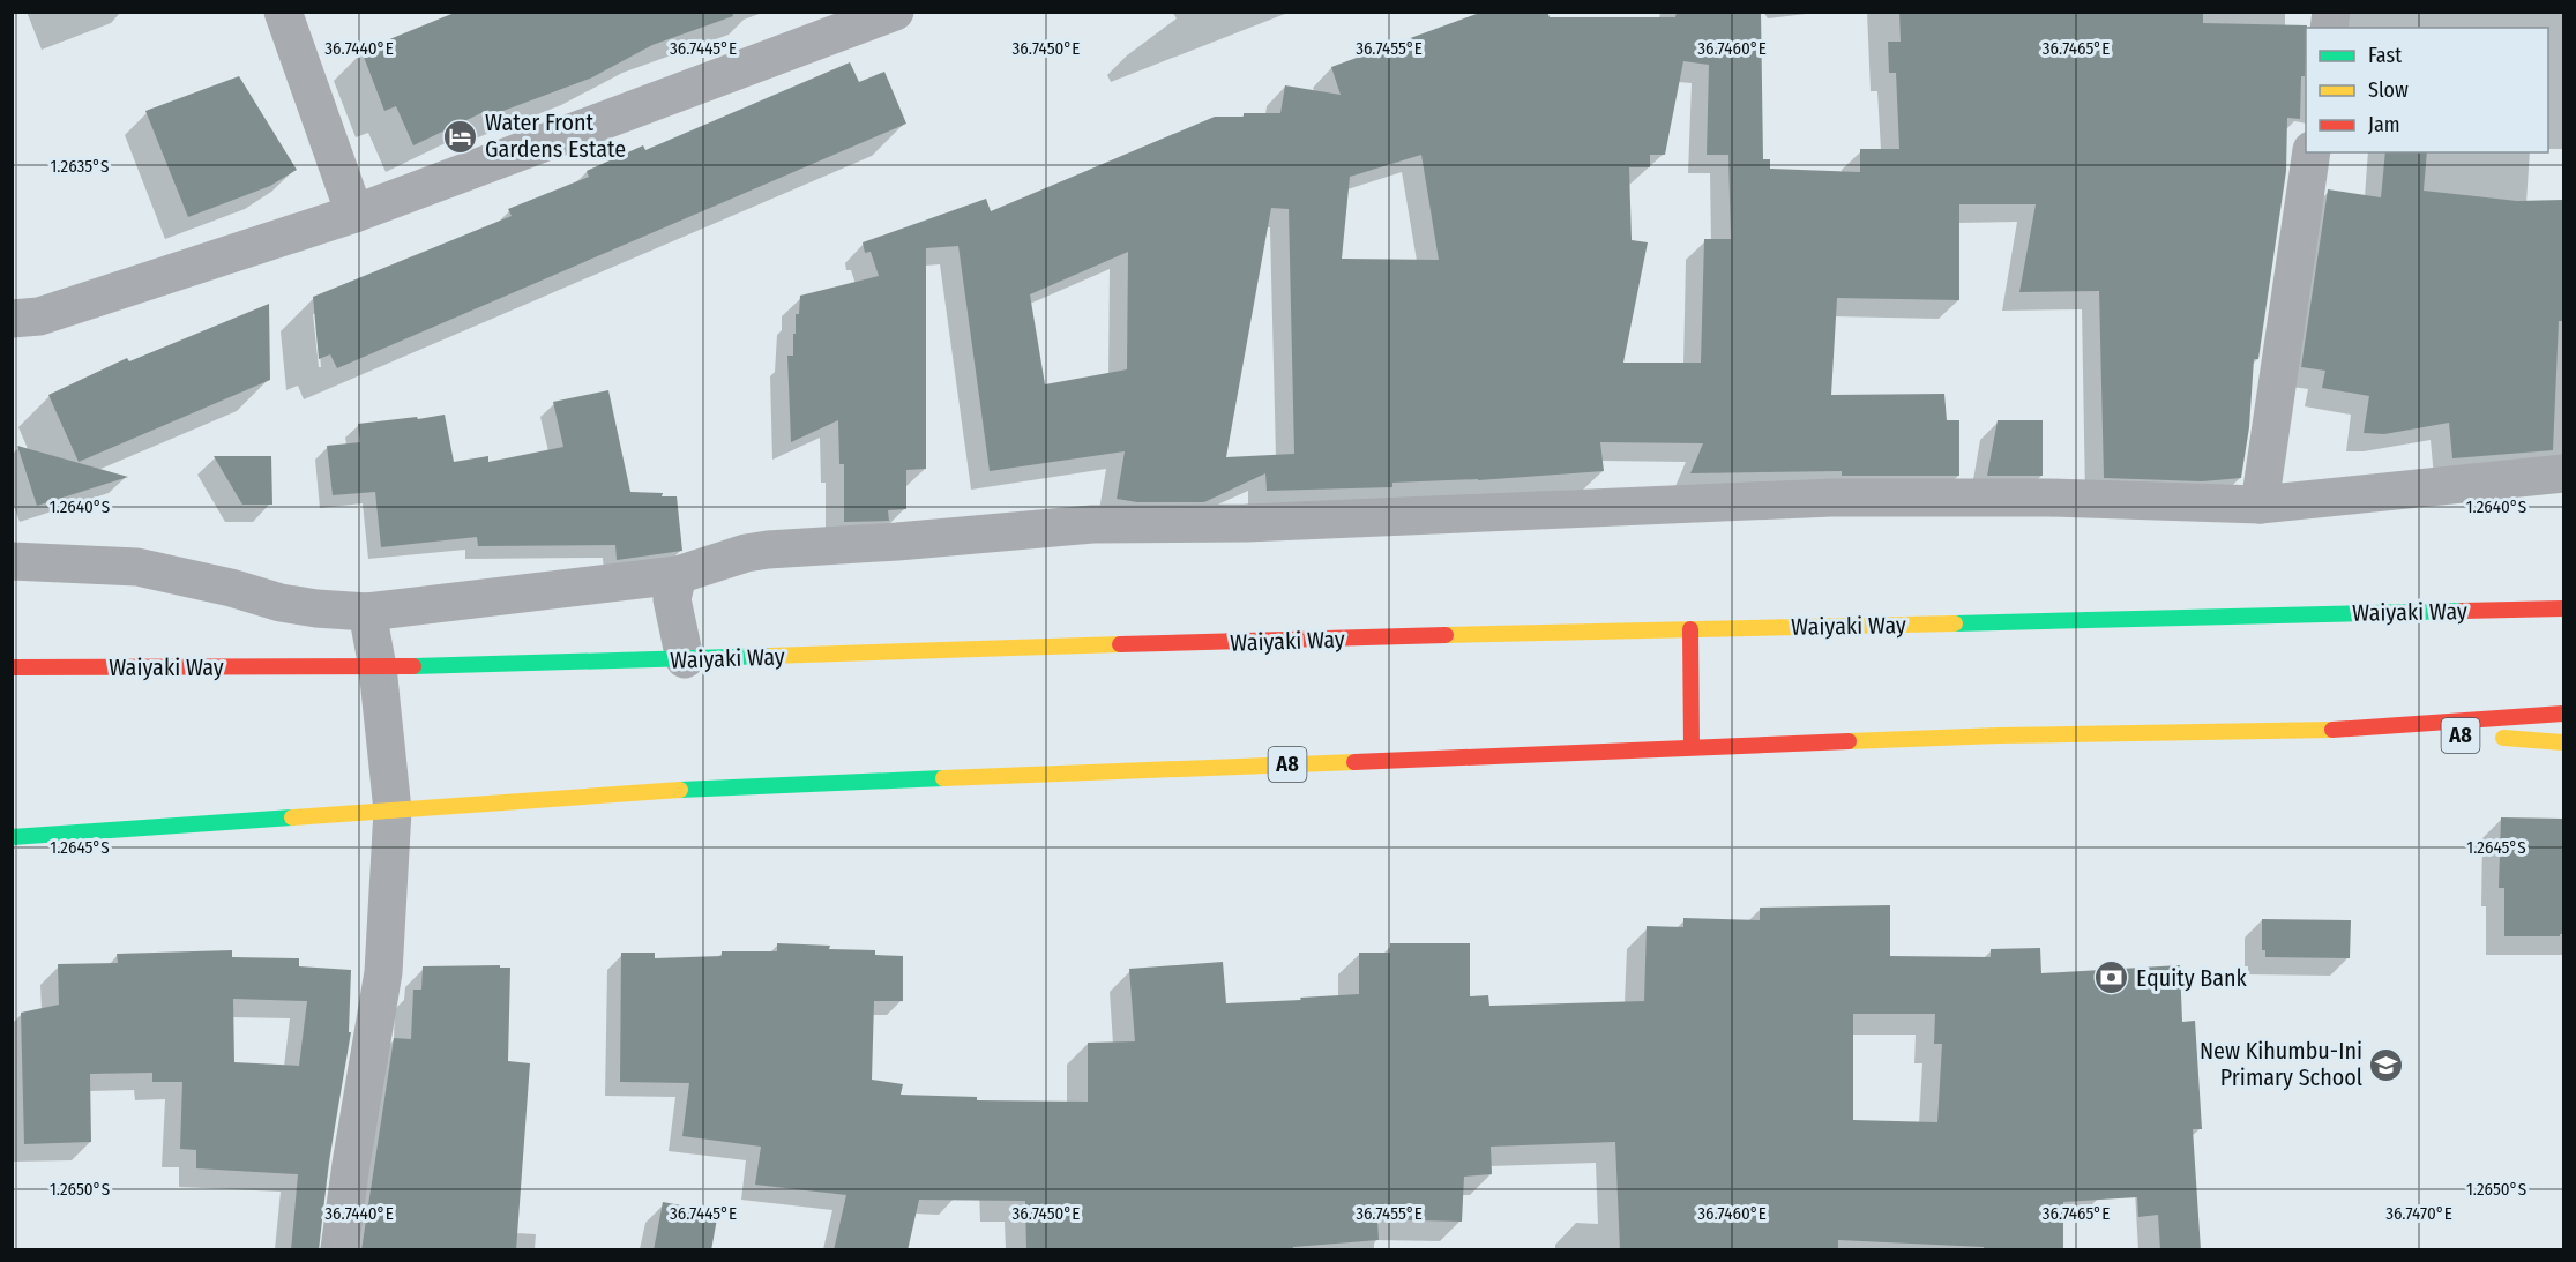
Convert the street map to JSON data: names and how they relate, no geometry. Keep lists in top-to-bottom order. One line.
{"streets":{"highway":["Waiyaki Way","A8"]},"places":{"hotel":["Water Front Gardens Estate"],"bank":["Equity Bank"],"school or university":["New Kihumbu-Ini Primary School"]},"legend":["Fast","Slow","Jam"],"coordinates":["36.7440°E","36.7445°E","36.7450°E","36.7455°E","36.7460°E","36.7465°E","1.2635°S","1.2640°S","1.2645°S","1.2650°S","36.7470°E"]}
